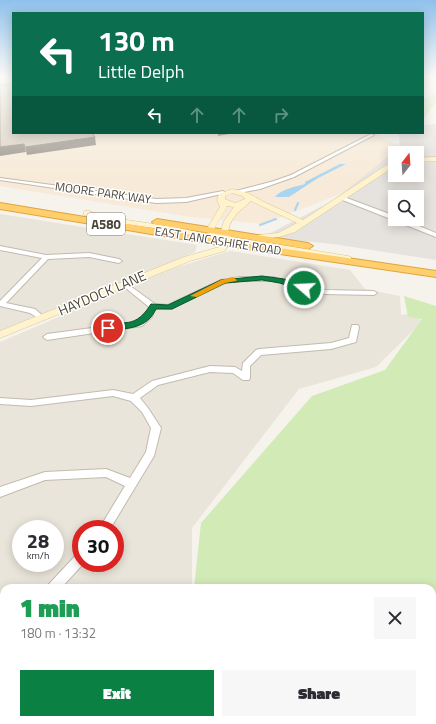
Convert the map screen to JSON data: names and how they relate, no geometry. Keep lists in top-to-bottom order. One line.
{"streets":{"highway":["A580","EAST LANCASHIRE ROAD"],"street":["MOORE PARK WAY","HAYDOCK LANE"]},"crossings":[["EAST LANCASHIRE ROAD","HAYDOCK LANE"]],"north":"top","page":{"turn":["130 m","Little Delph"],"speed":"28 km/h","limit":"30","heading":["1 min","180 m · 13:32"],"buttons":["Exit","Share"]}}
